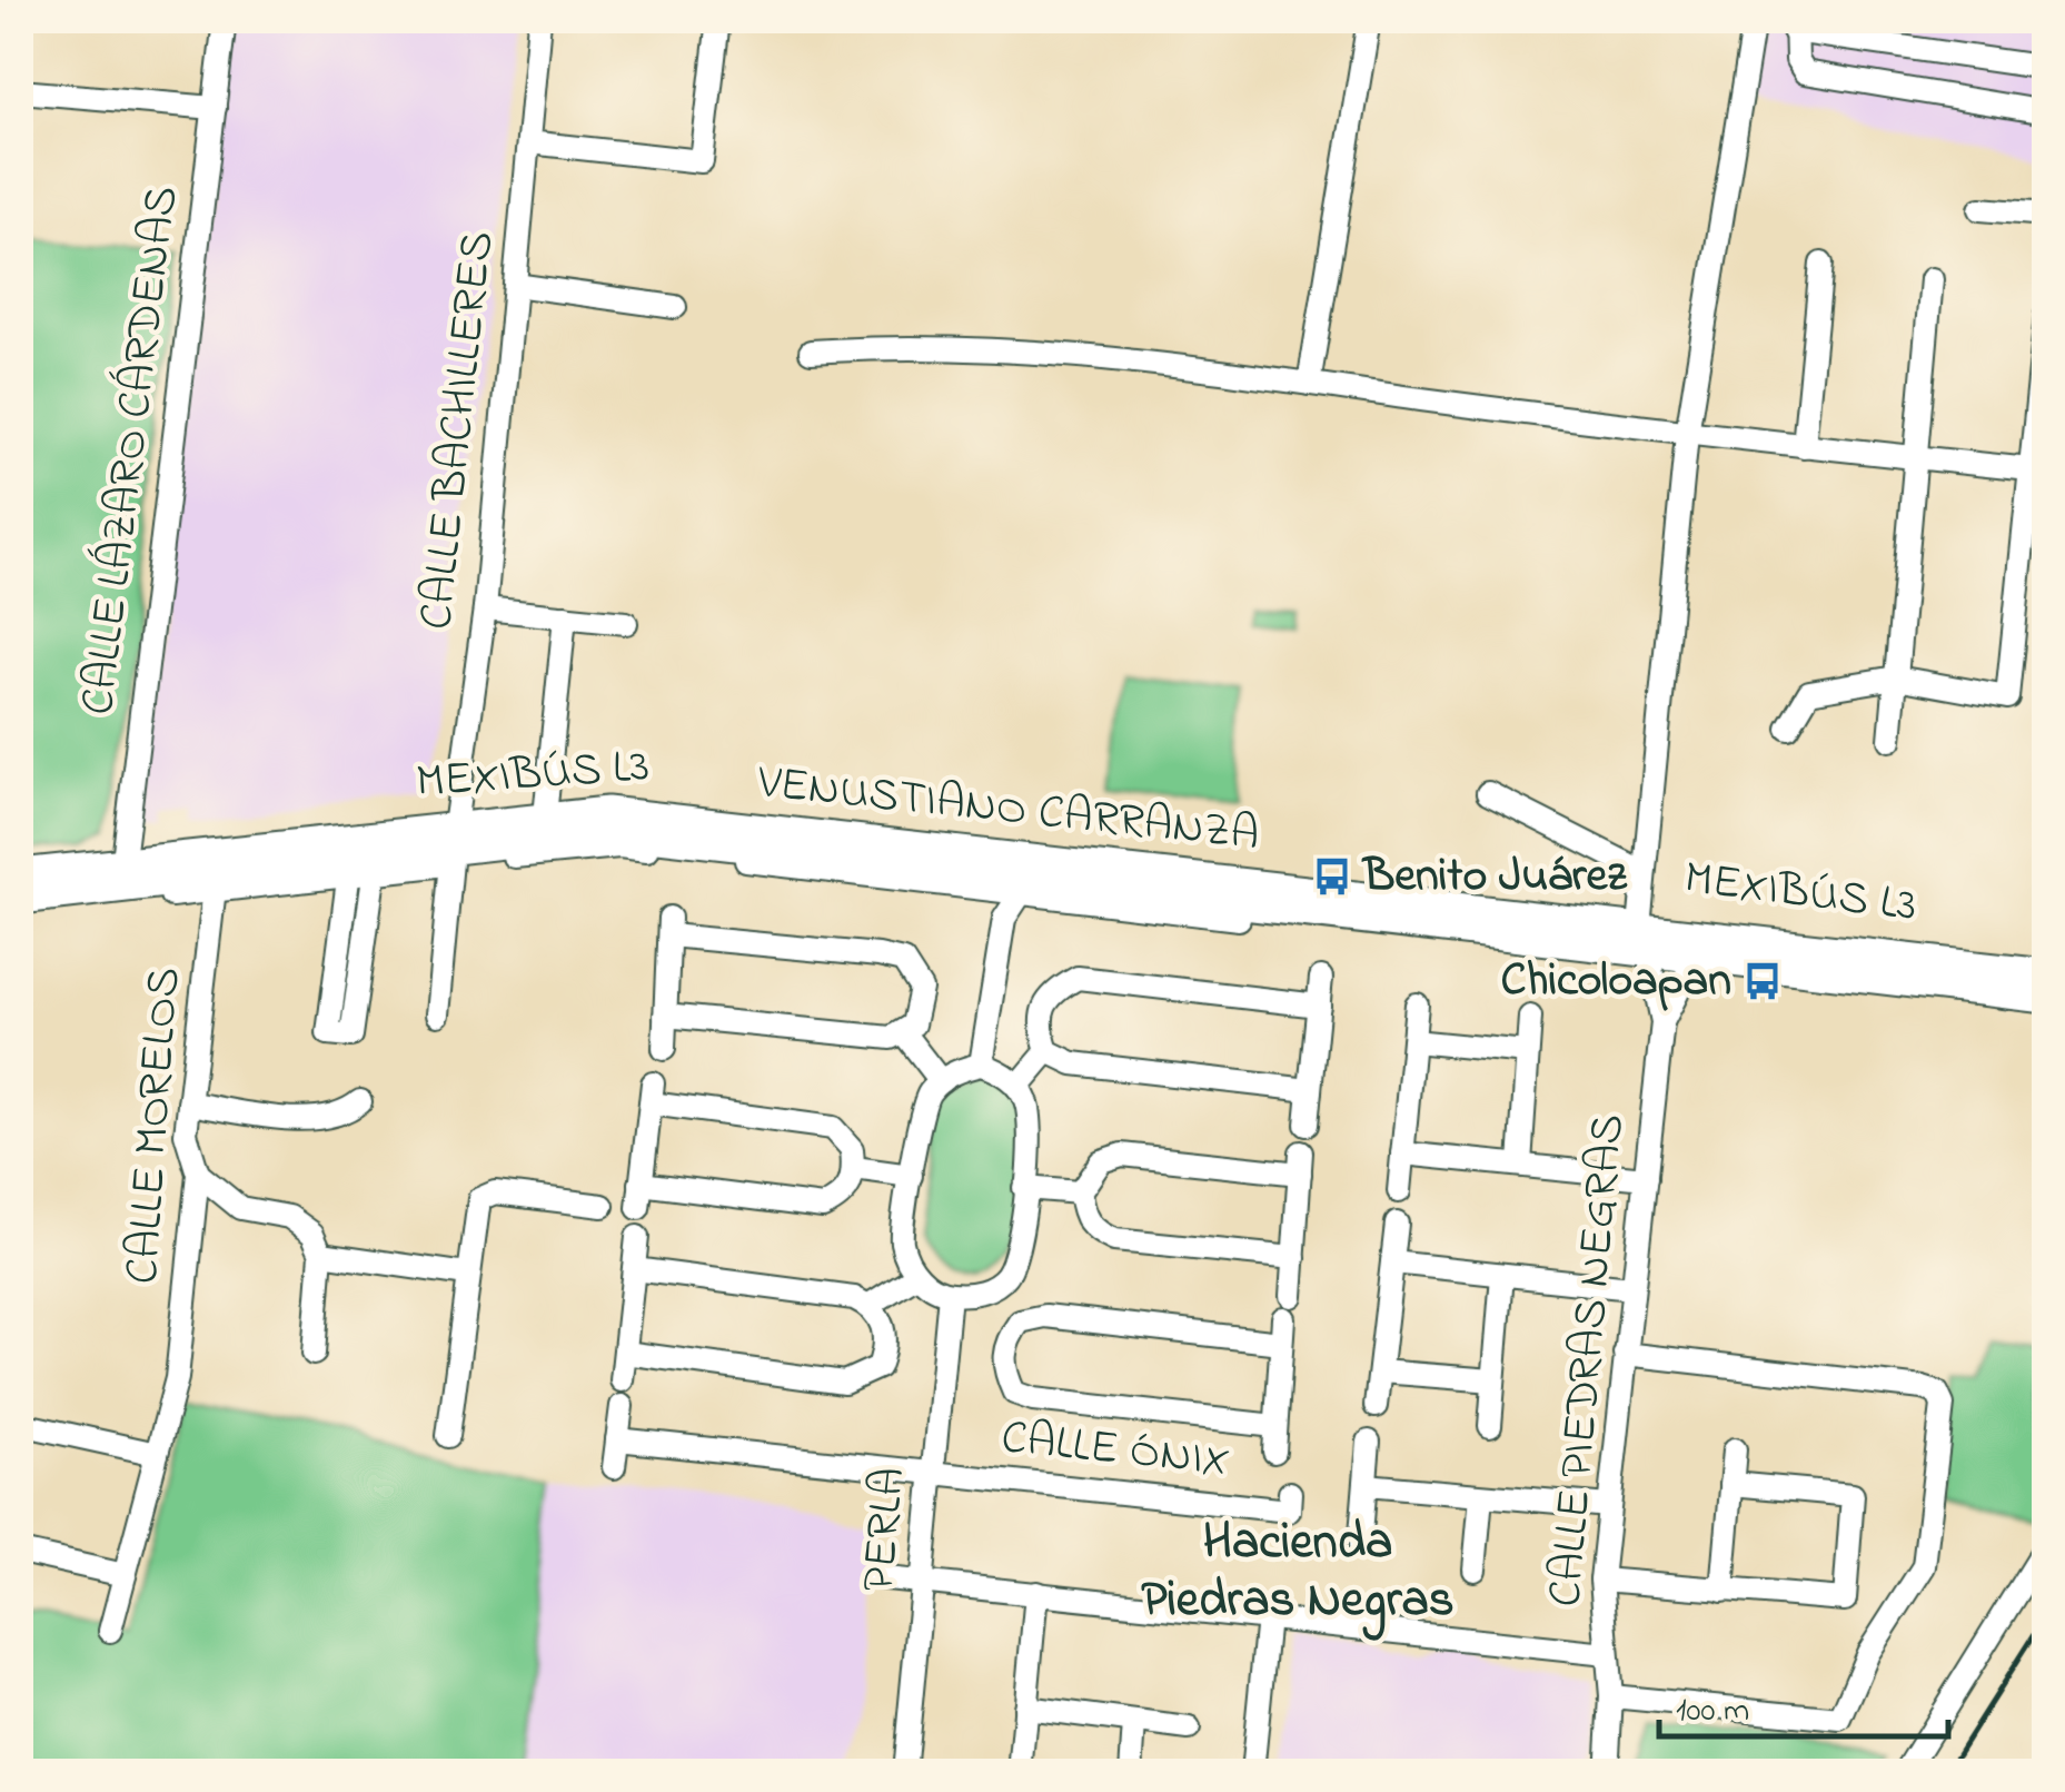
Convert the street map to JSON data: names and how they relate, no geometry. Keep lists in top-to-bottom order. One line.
{"streets":{"main road":["VENUSTIANO CARRANZA"],"street":["CALLE BACHILLERES","CALLE LÁZARO CÁRDENAS","MEXIBÚS L3","CALLE MORELOS","CALLE PIEDRAS NEGRAS","CALLE ÓNIX","PERLA"]},"crossings":[["CALLE BACHILLERES","MEXIBÚS L3"],["CALLE LÁZARO CÁRDENAS","MEXIBÚS L3"],["MEXIBÚS L3","VENUSTIANO CARRANZA"],["MEXIBÚS L3","CALLE PIEDRAS NEGRAS"],["VENUSTIANO CARRANZA","CALLE PIEDRAS NEGRAS"],["CALLE ÓNIX","PERLA"]],"districts":["Hacienda Piedras Negras"],"places":{"bus stop":["Benito Juárez","Chicoloapan"]},"scale_bar":"100 m"}
